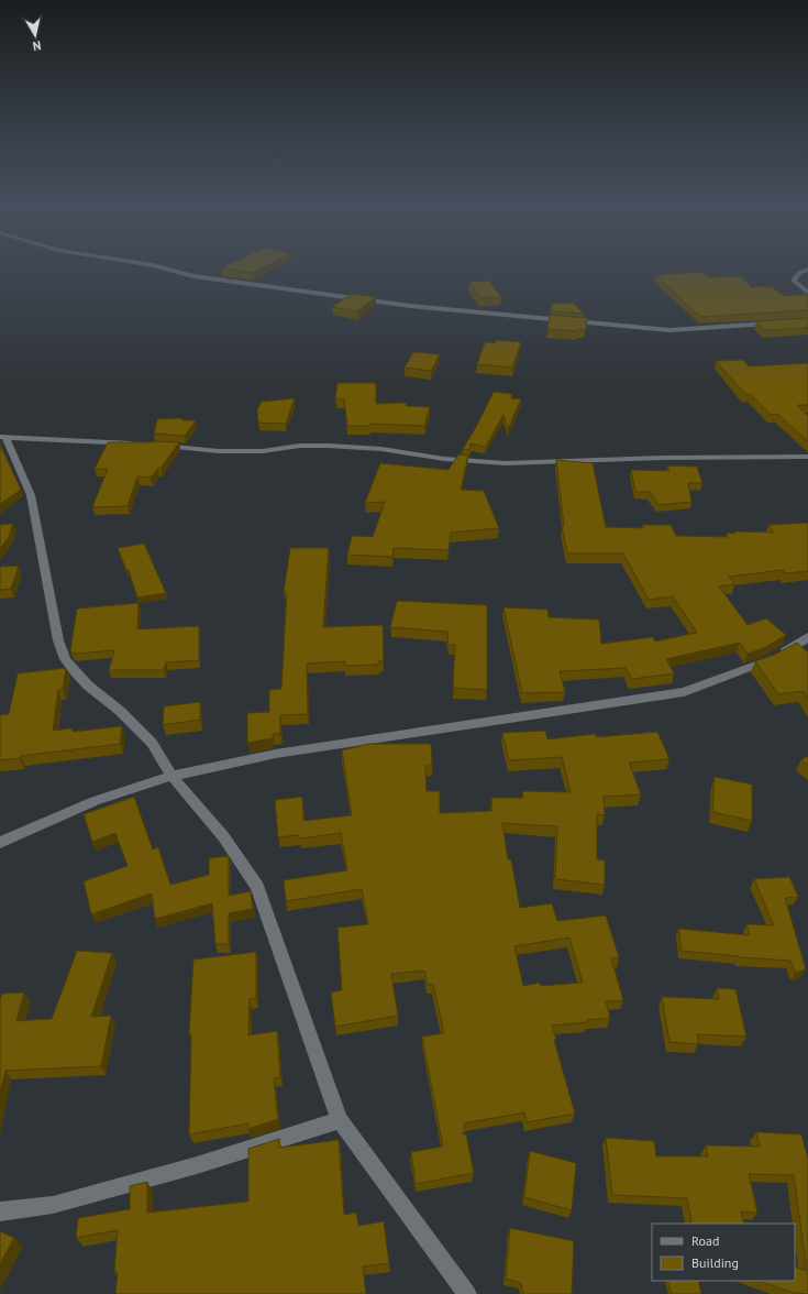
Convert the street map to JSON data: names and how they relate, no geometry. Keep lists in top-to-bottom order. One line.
{"legend":["Road","Building"],"north":"bottom"}
